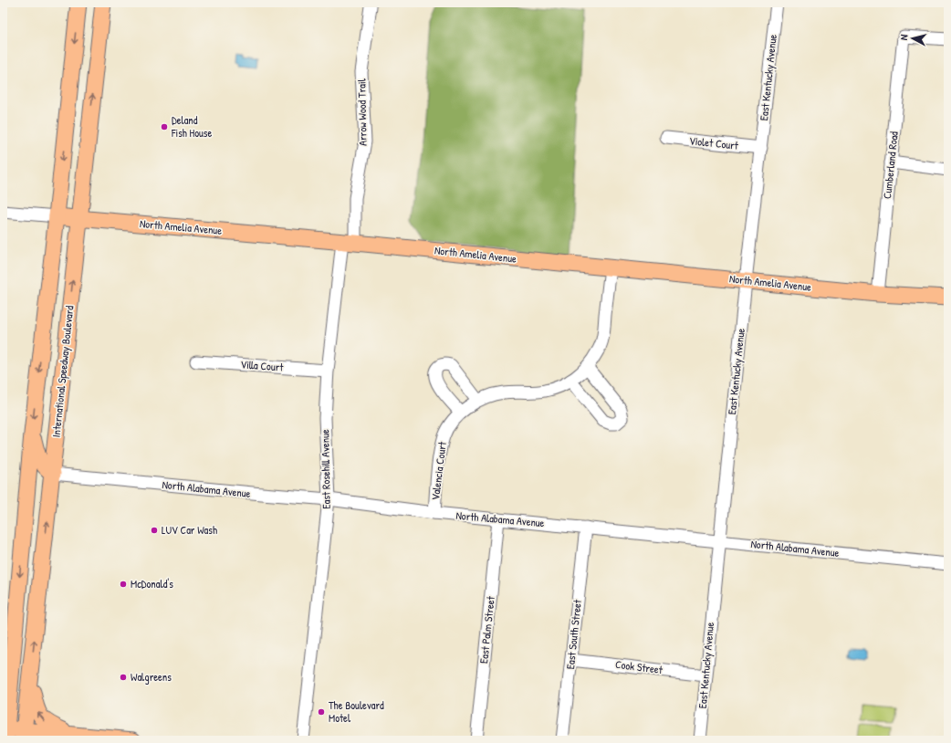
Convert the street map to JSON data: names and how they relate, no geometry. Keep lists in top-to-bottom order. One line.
{"streets":{"main road":["North Amelia Avenue","International Speedway Boulevard"],"street":["East Kentucky Avenue","Arrow Wood Trail","Violet Court","Cumberland Road","Villa Court","East Rosehill Avenue","Valencia Court","North Alabama Avenue","East Palm Street","East South Street","Cook Street"]},"crossings":[["East Kentucky Avenue","Violet Court"],["East Kentucky Avenue","North Amelia Avenue"],["East Kentucky Avenue","North Alabama Avenue"],["East Kentucky Avenue","Cook Street"],["Arrow Wood Trail","North Amelia Avenue"],["Arrow Wood Trail","East Rosehill Avenue"],["Cumberland Road","North Amelia Avenue"],["North Amelia Avenue","International Speedway Boulevard"],["North Amelia Avenue","East Rosehill Avenue"],["North Amelia Avenue","Valencia Court"],["Villa Court","East Rosehill Avenue"],["International Speedway Boulevard","North Alabama Avenue"],["East Rosehill Avenue","North Alabama Avenue"],["Valencia Court","North Alabama Avenue"],["North Alabama Avenue","East Palm Street"],["North Alabama Avenue","East South Street"],["East South Street","Cook Street"]],"places":["Deland Fish House","LUV Car Wash","McDonald's","Walgreens","The Boulevard Motel"],"north":"left"}
